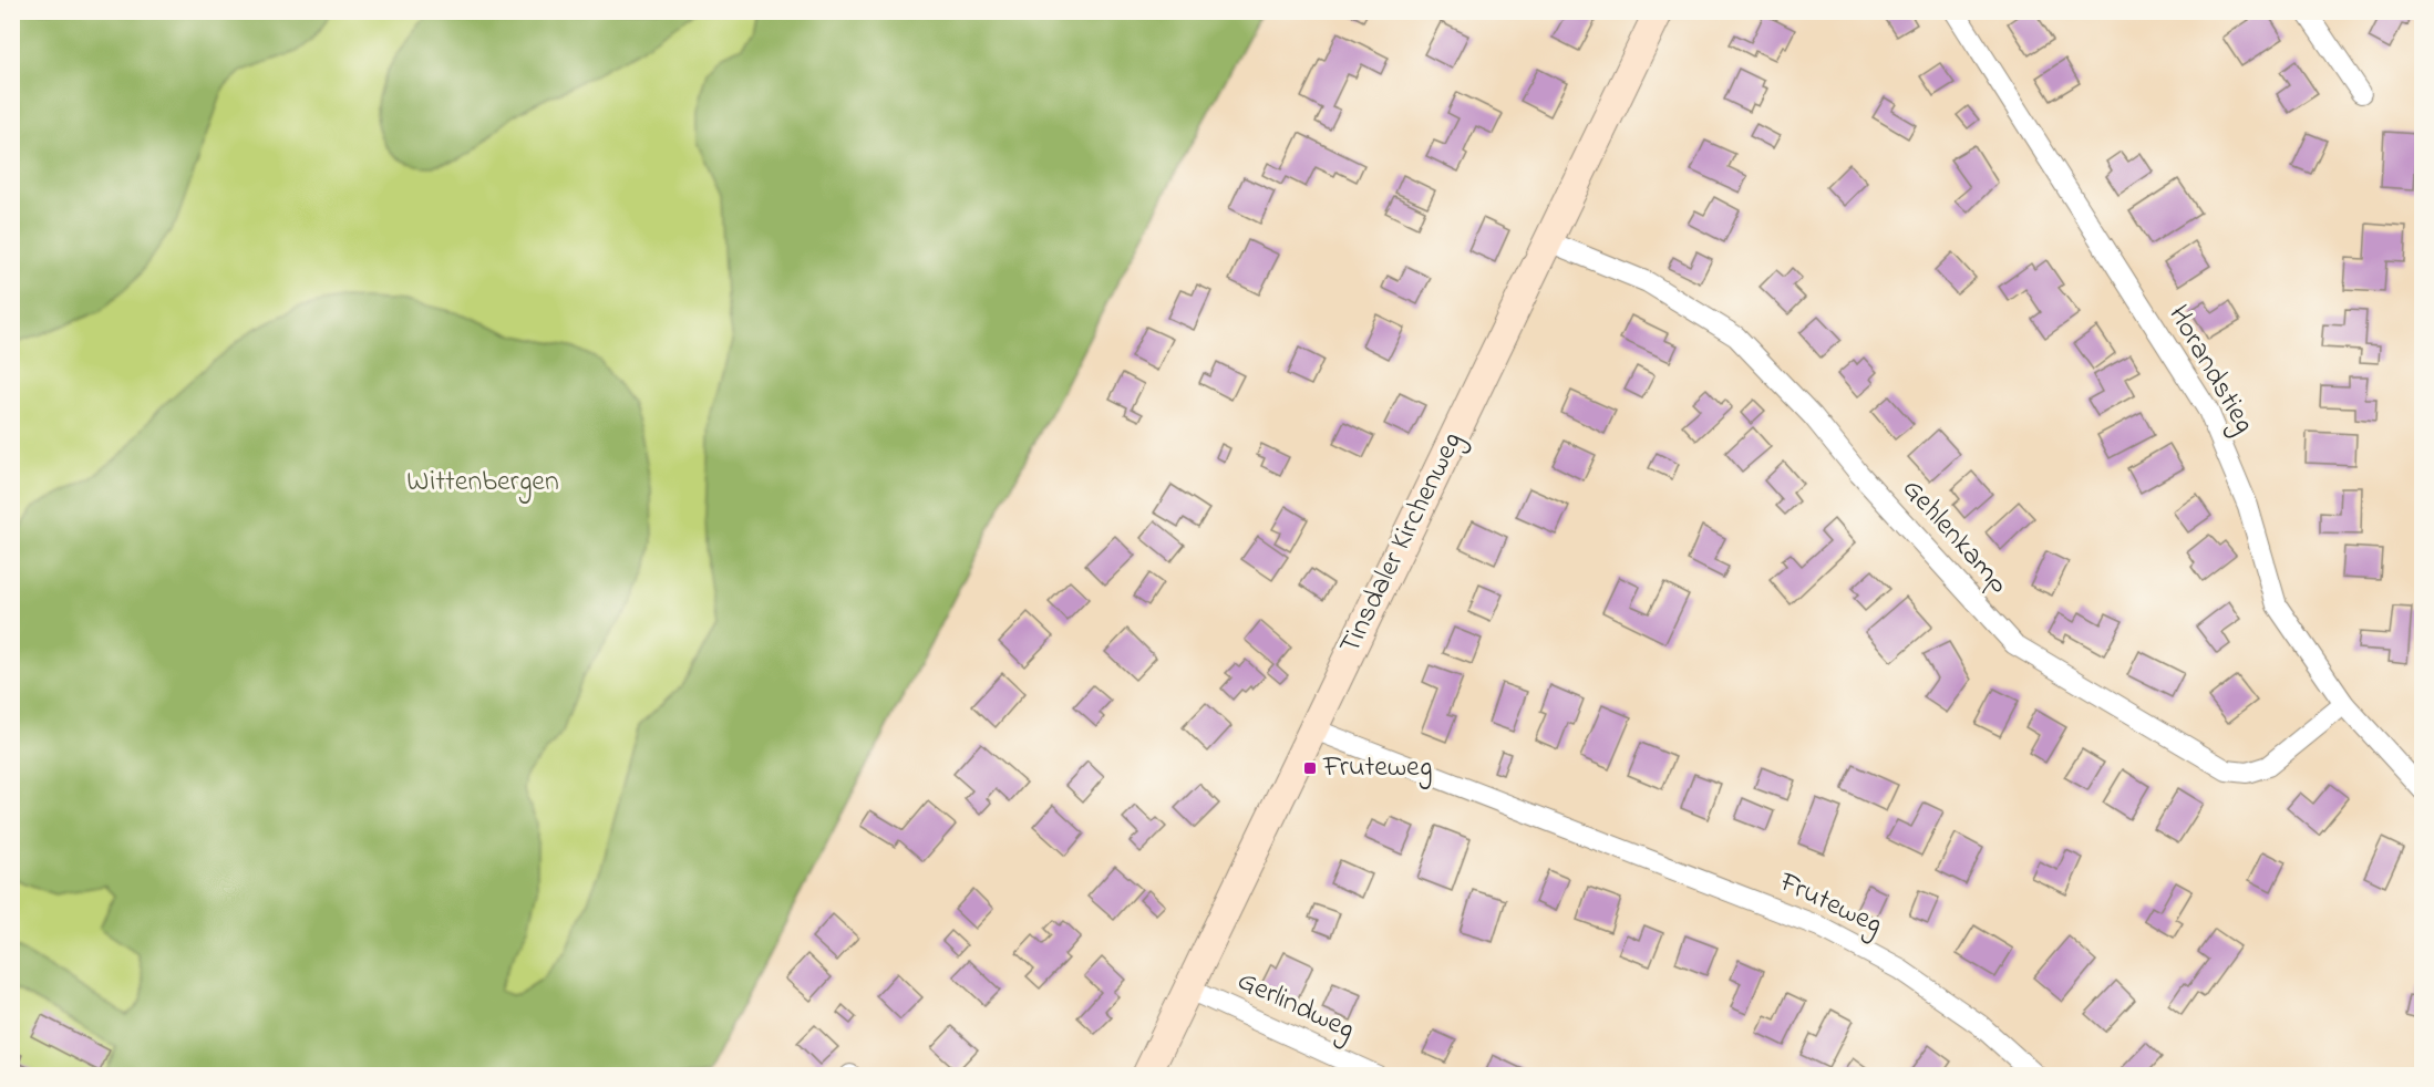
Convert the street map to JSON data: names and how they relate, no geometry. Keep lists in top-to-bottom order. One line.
{"streets":{"street":["Horandstieg","Gehlenkamp","Tinsdaler Kirchenweg","Fruteweg","Gerlindweg"]},"crossings":[["Horandstieg","Gehlenkamp"],["Gehlenkamp","Tinsdaler Kirchenweg"],["Tinsdaler Kirchenweg","Fruteweg"],["Tinsdaler Kirchenweg","Gerlindweg"]],"parks":["Wittenbergen"],"places":{"transit":["Fruteweg"]}}
